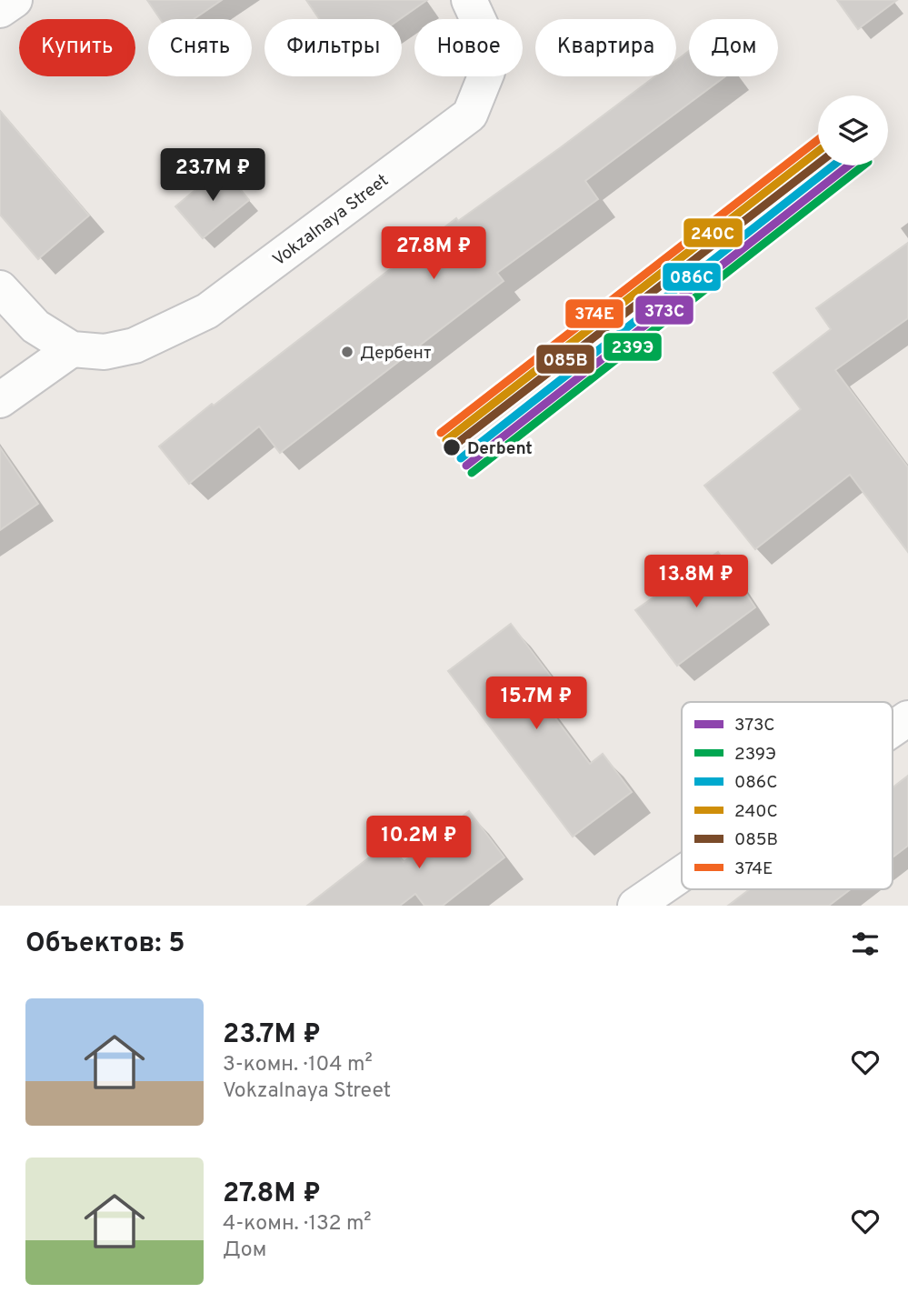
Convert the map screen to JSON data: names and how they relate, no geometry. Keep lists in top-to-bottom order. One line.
{"streets":{"street":["Vokzalnaya Street"]},"places":["Дербент","Derbent"],"lines":["transit line 374Е","transit line 240С","transit line 085В","transit line 373C","transit line 239Э","transit line 086С"],"legend":["373C","239Э","086С","240С","085В","374Е"],"page":{"chip":["Купить","Снять","Фильтры","Новое","Квартира","Дом"],"price":["23.7M ₽","27.8M ₽","13.8M ₽","15.7M ₽","10.2M ₽"],"heading":"Объектов: 5","list":[{"name":"23.7M ₽","note":"3-комн. · 104 m² · Vokzalnaya Street"},{"name":"27.8M ₽","note":"4-комн. · 132 m² · Дом"}]}}
